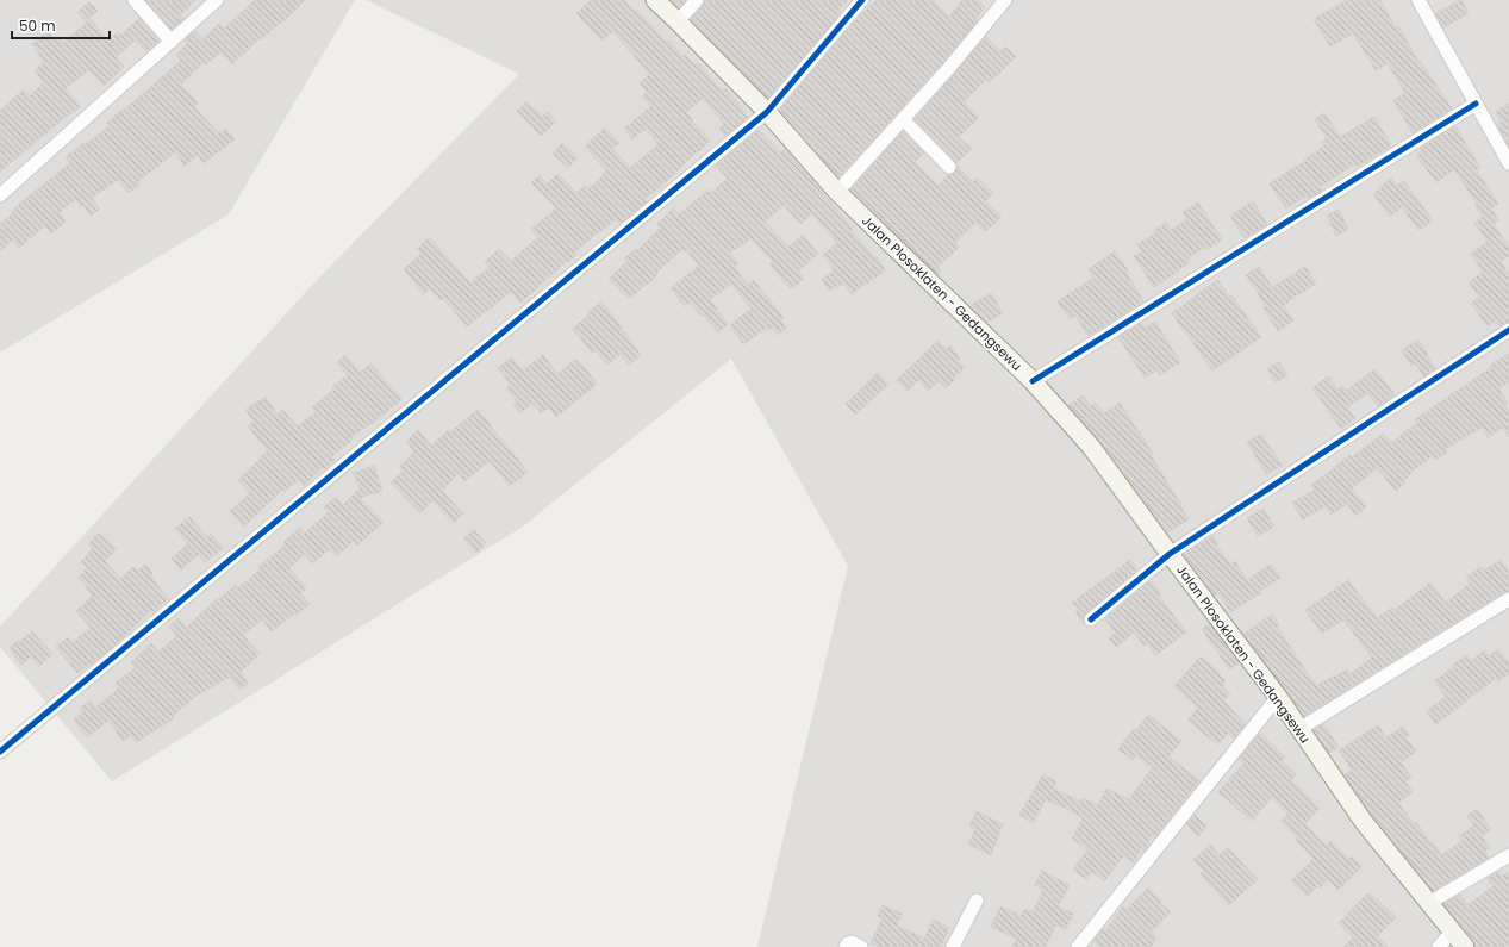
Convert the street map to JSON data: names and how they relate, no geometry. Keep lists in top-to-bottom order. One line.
{"streets":{"main road":["Jalan Plosoklaten - Gedangsewu"]},"scale_bar":"50 m"}
